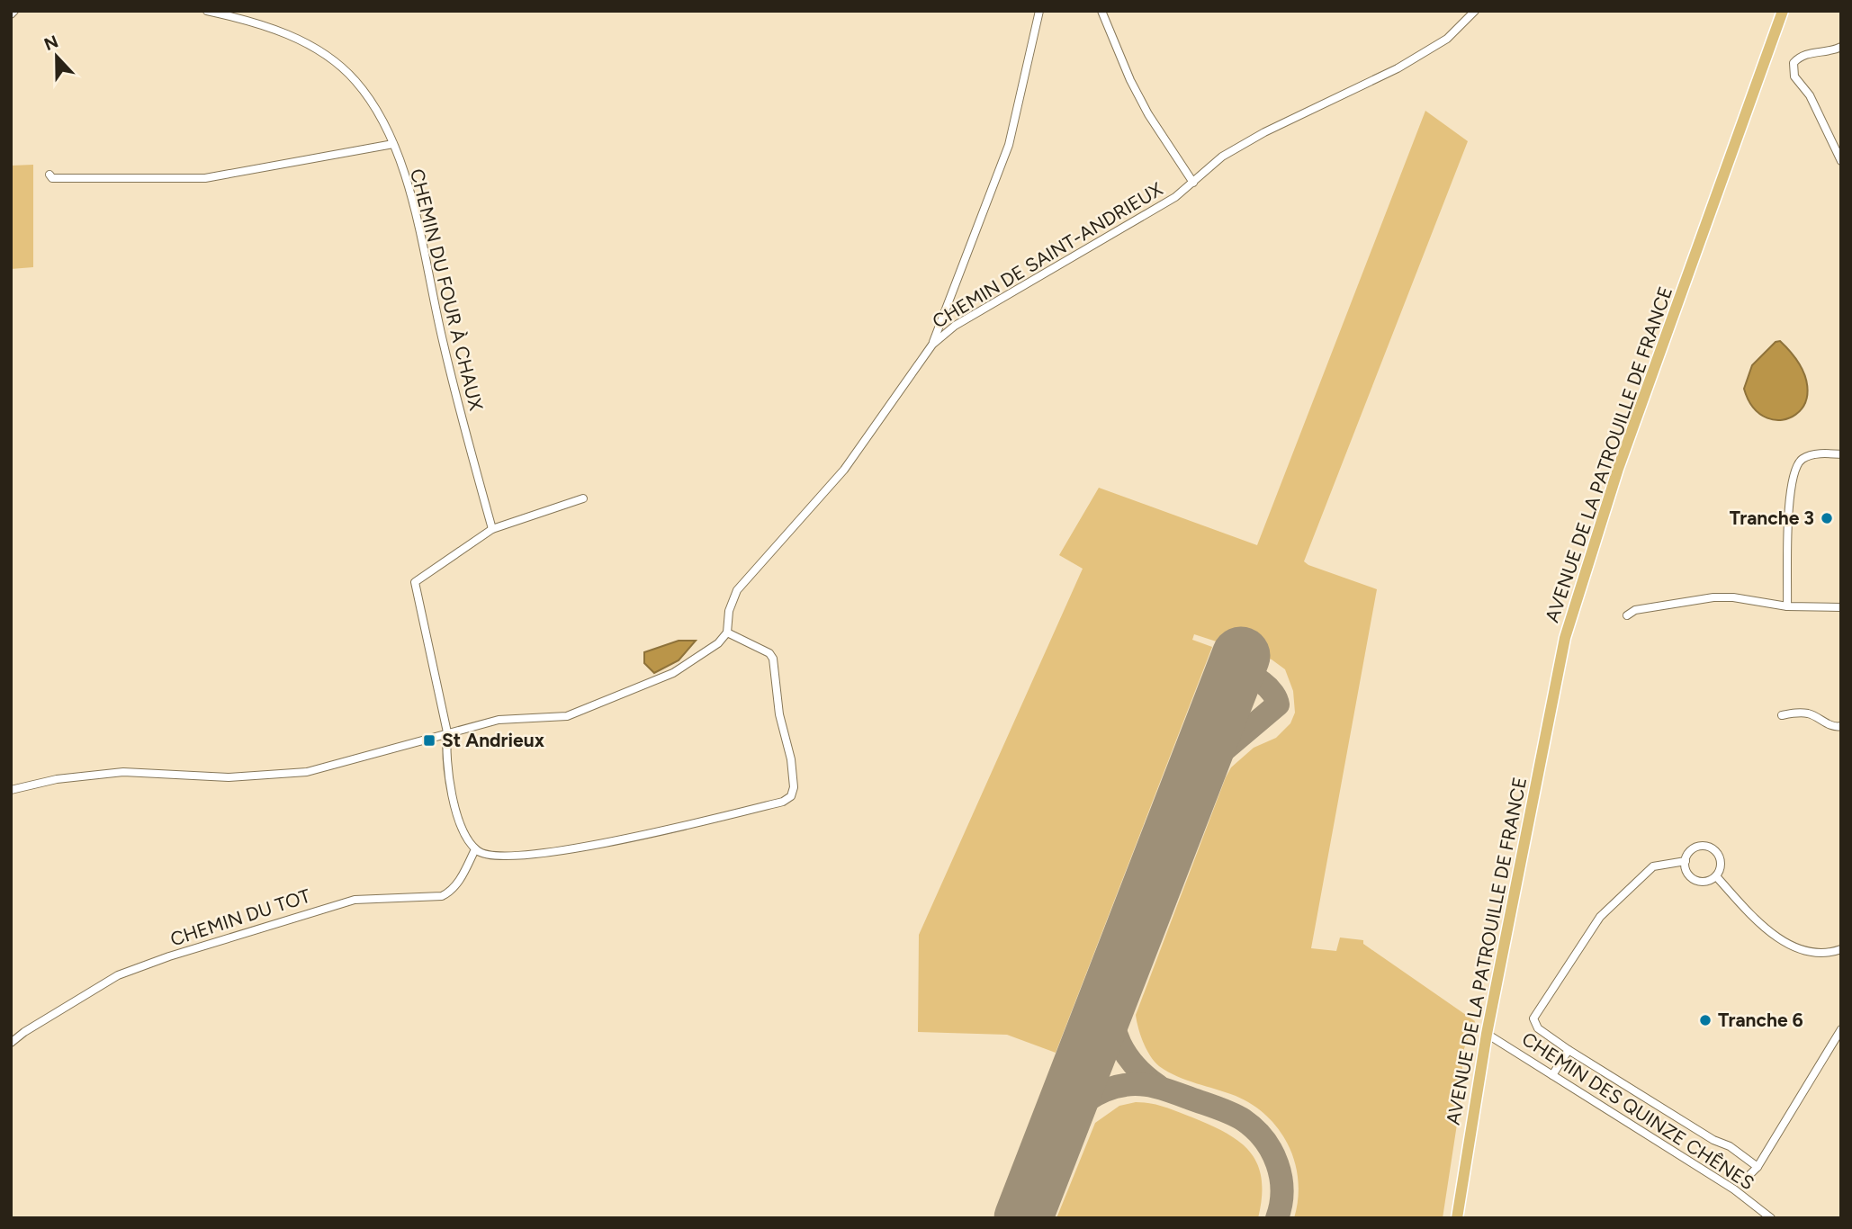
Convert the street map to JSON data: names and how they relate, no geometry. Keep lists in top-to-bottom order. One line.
{"streets":{"main road":["AVENUE DE LA PATROUILLE DE FRANCE"],"street":["CHEMIN DE SAINT-ANDRIEUX","CHEMIN DU FOUR À CHAUX","CHEMIN DU TOT","CHEMIN DES QUINZE CHÊNES"]},"crossings":[["AVENUE DE LA PATROUILLE DE FRANCE","CHEMIN DES QUINZE CHÊNES"]],"places":{"other":["Tranche 3","Tranche 6"],"transit":["St Andrieux"]},"north":"top"}
